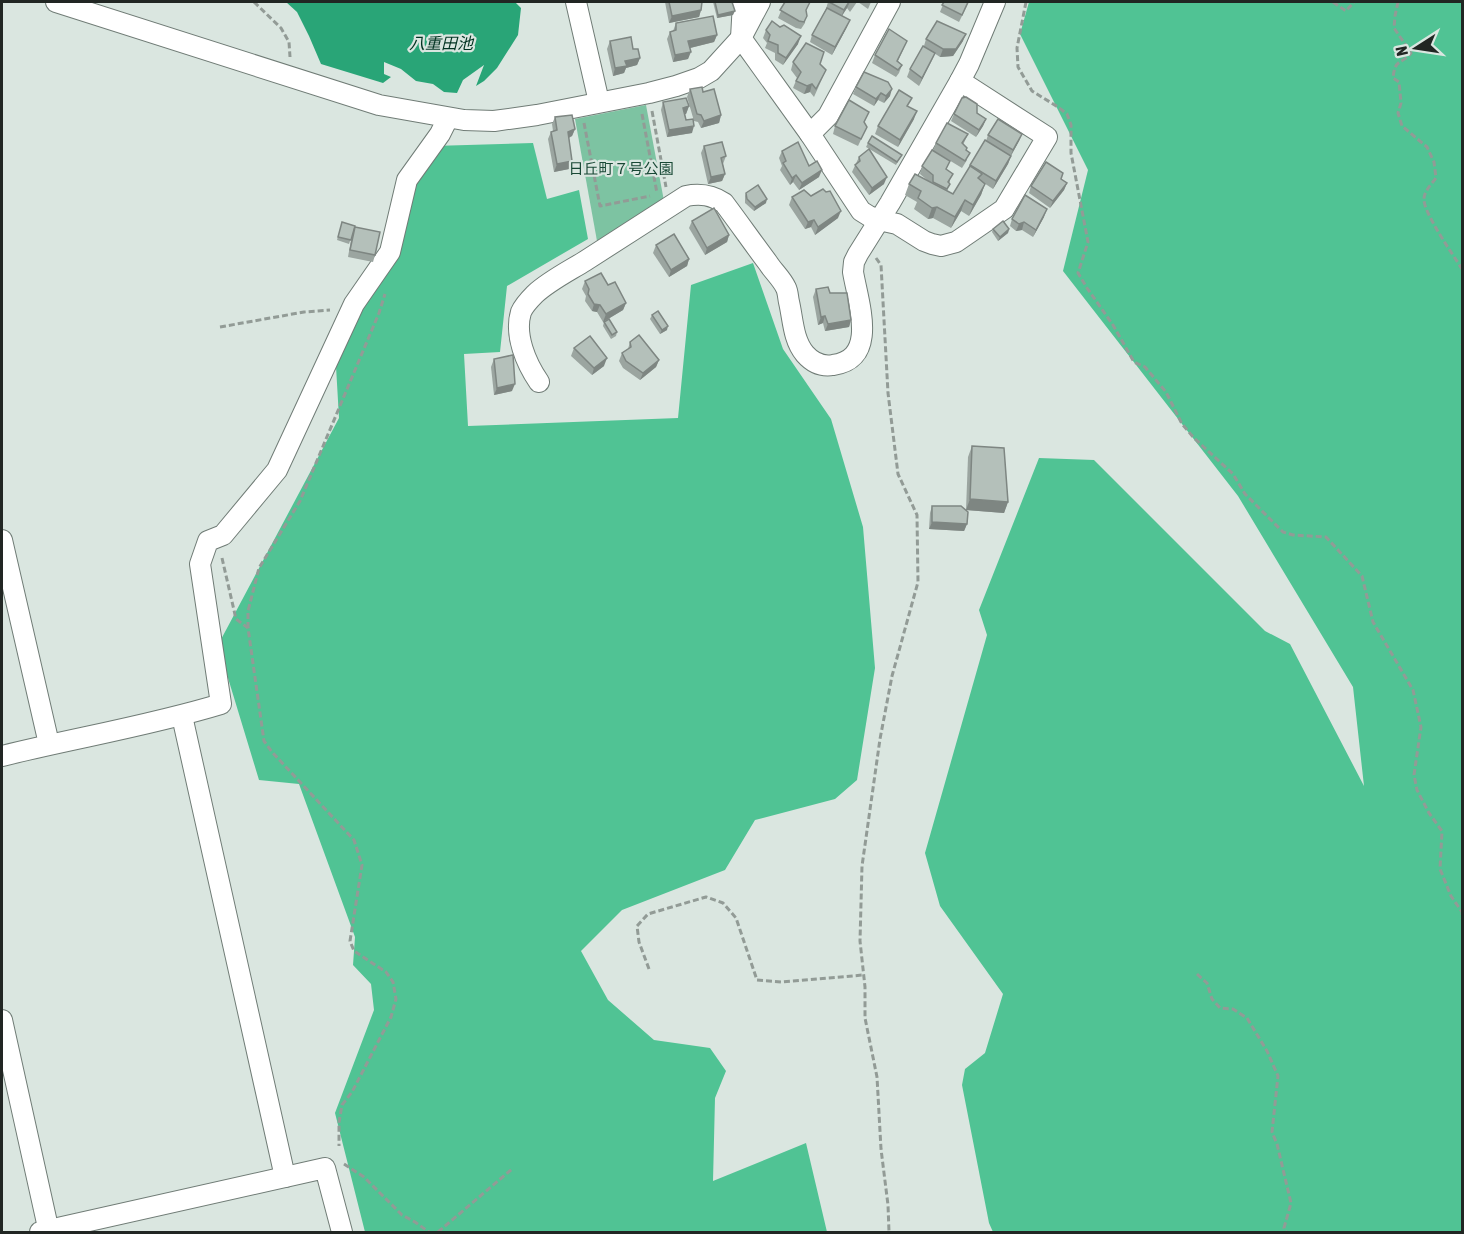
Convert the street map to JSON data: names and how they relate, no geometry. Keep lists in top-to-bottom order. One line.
{"water":["八重田池"],"parks":["日丘町７号公園"],"north":"left"}
